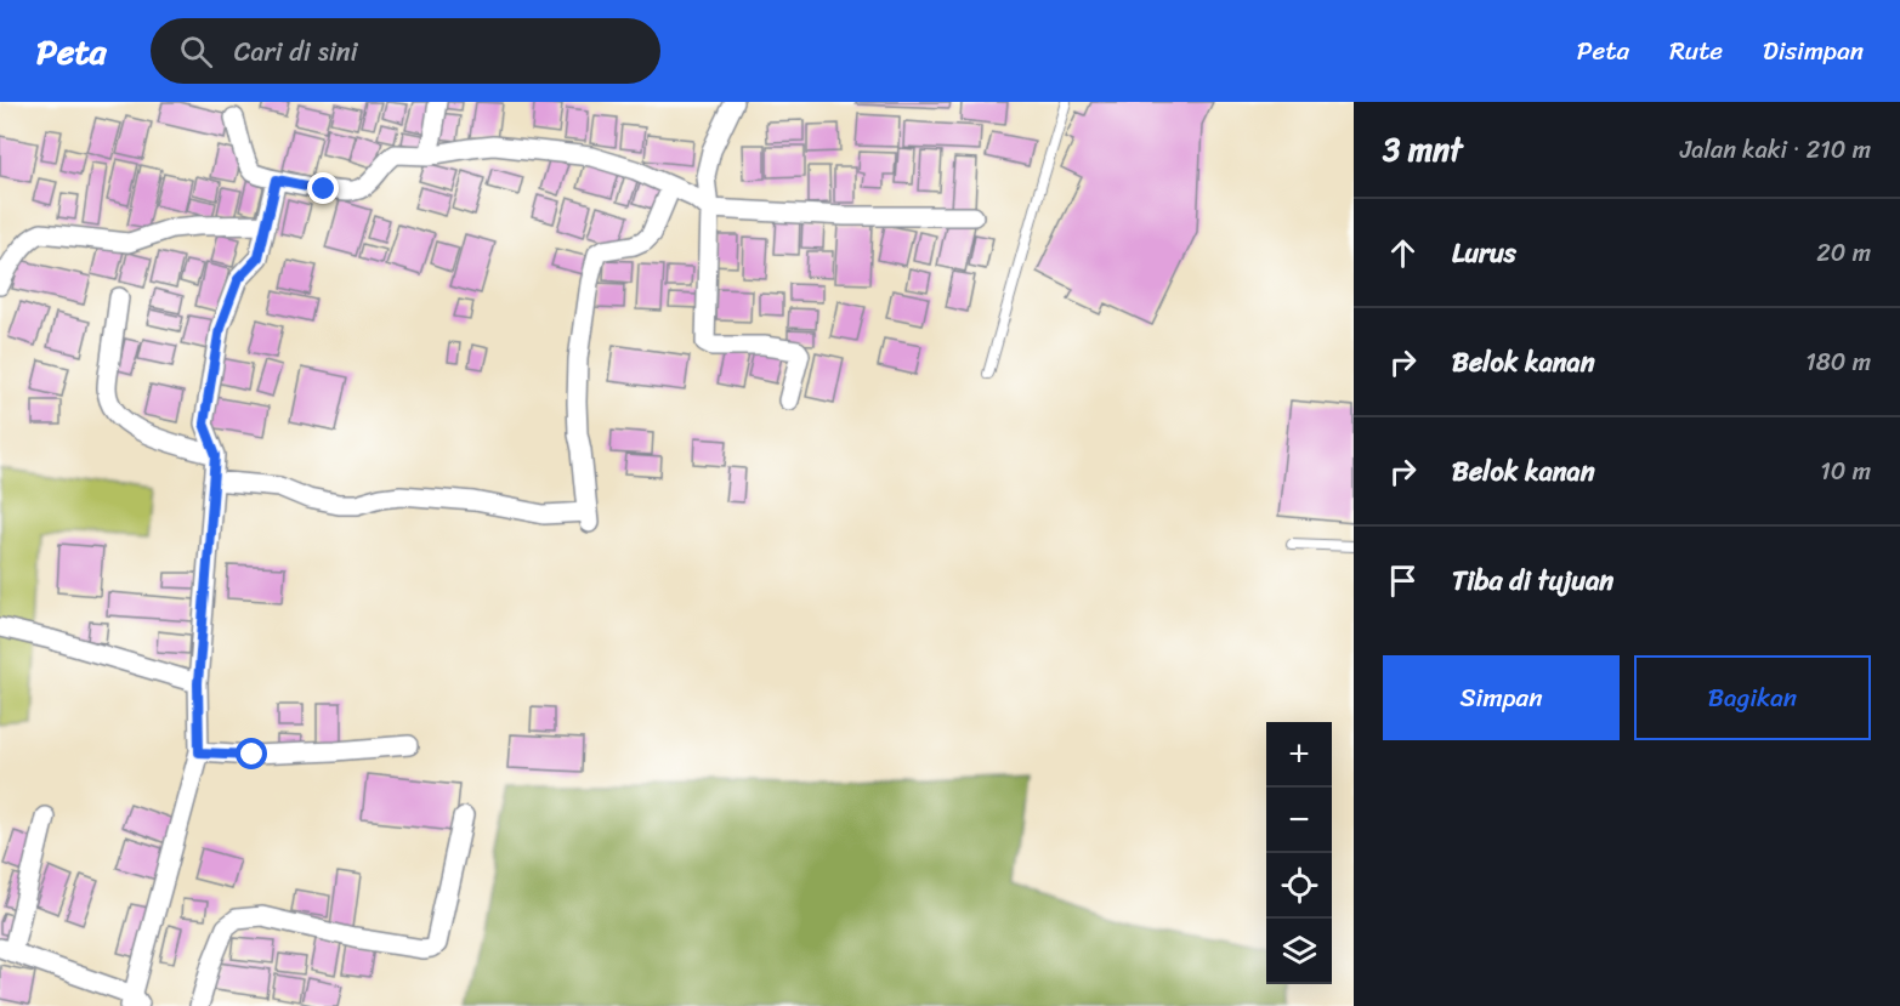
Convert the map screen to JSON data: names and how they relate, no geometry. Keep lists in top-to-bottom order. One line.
{"page":{"header":"Peta","search":"Cari di sini","nav":["Peta","Rute","Disimpan"],"heading":["3 mnt","Jalan kaki · 210 m"],"list":[["Lurus","20 m"],["Belok kanan","180 m"],["Belok kanan","10 m"],"Tiba di tujuan"],"buttons":["Simpan","Bagikan"],"map_buttons":["+","−"]}}
